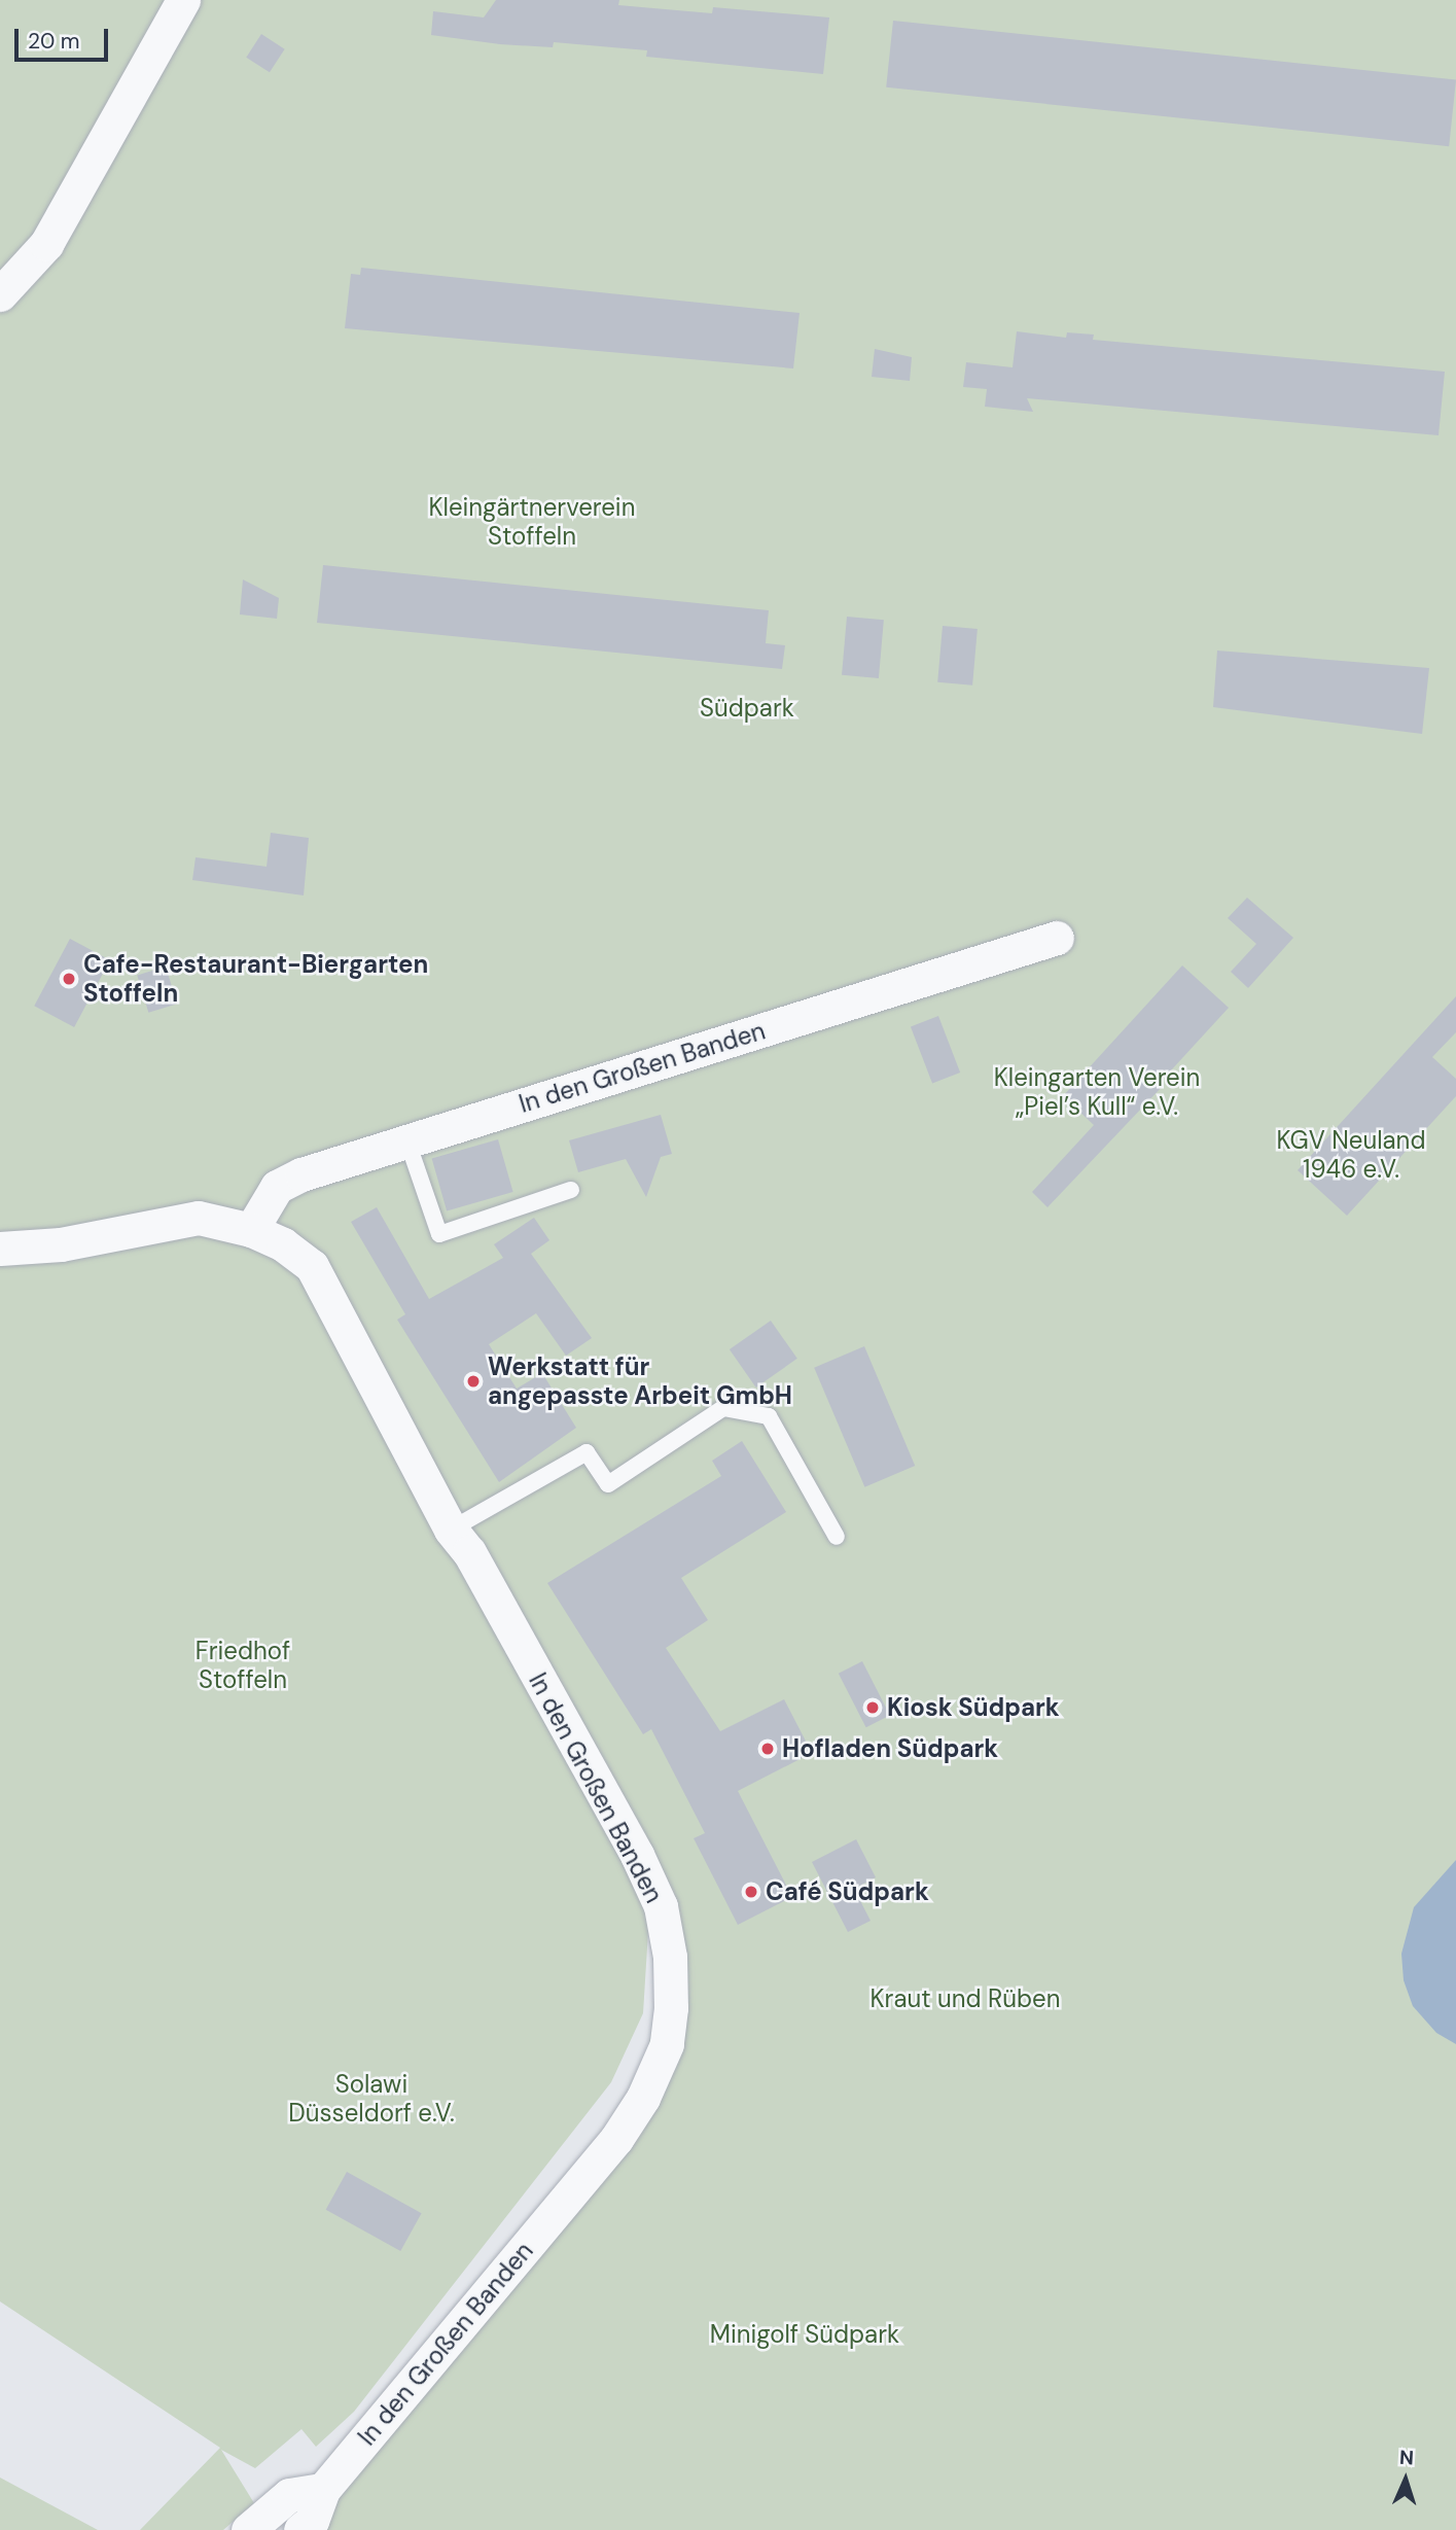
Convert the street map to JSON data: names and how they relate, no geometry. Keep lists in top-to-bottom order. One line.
{"streets":{"street":["In den Großen Banden"]},"parks":["Kleingärtnerverein Stoffeln","Südpark","Kleingarten Verein „Piel’s Kull“ e.V.","KGV Neuland 1946 e.V.","Friedhof Stoffeln","Kraut und Rüben","Solawi Düsseldorf e.V.","Minigolf Südpark"],"places":["Cafe-Restaurant-Biergarten Stoffeln","Werkstatt für angepasste Arbeit GmbH","Kiosk Südpark","Hofladen Südpark","Café Südpark"],"scale_bar":"20 m","north":"top"}
